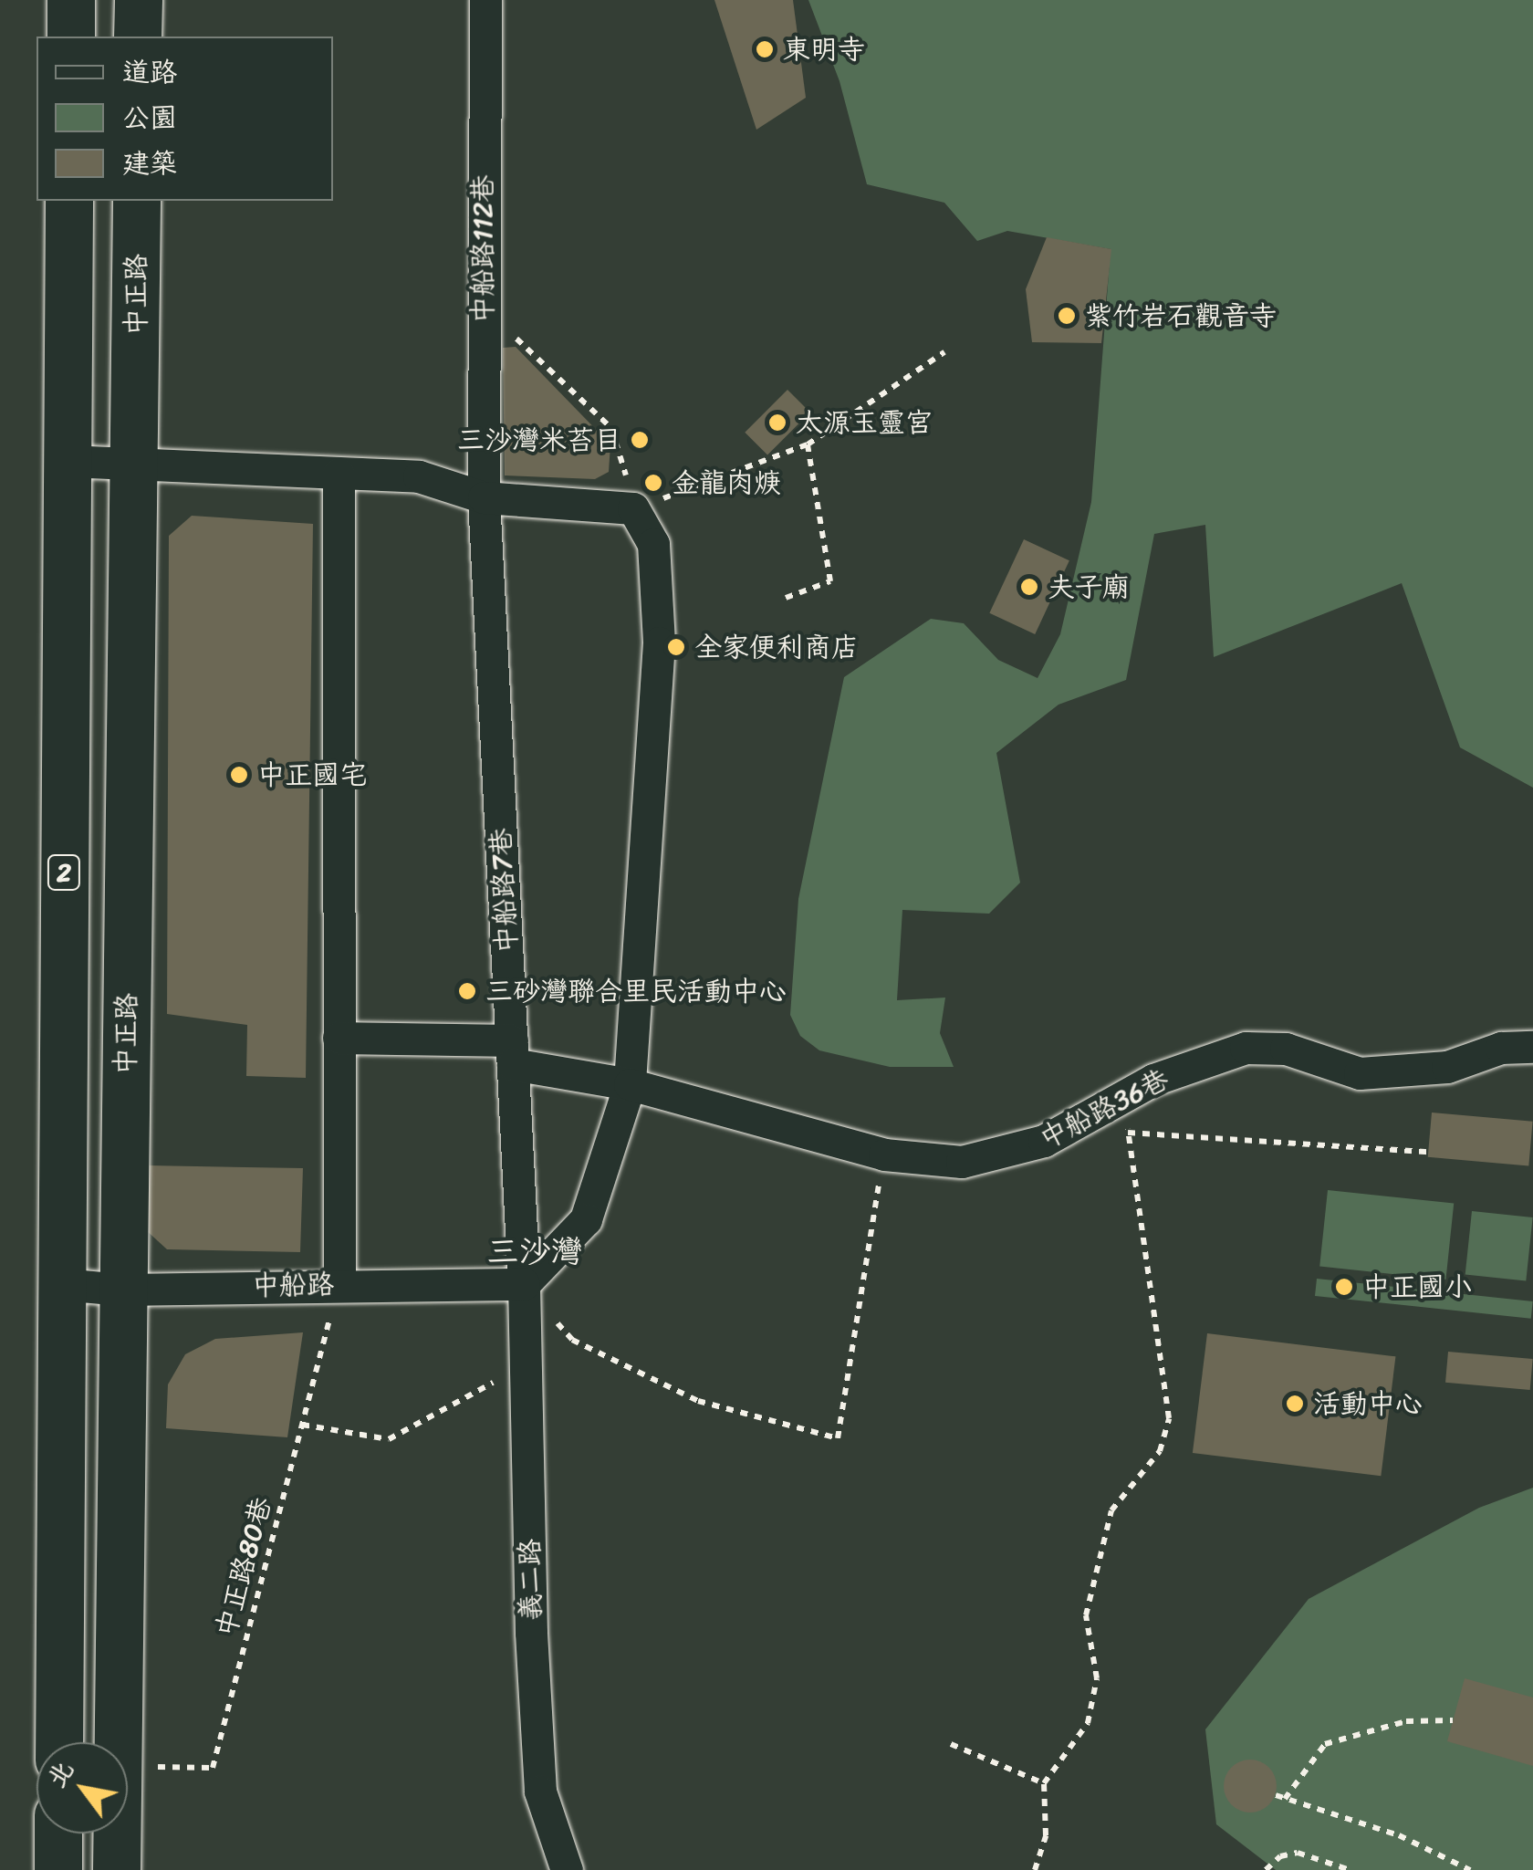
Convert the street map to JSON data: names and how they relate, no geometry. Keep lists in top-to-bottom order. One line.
{"streets":{"main road":["中正路","2"],"street":["中船路112巷","中船路7巷","中船路36巷","中船路","義二路"],"path":["中正路80巷"]},"crossings":[["中船路112巷","中船路7巷"],["中正路","中船路"],["2","中船路"],["中船路7巷","中船路36巷"],["中船路7巷","中船路"],["中船路7巷","義二路"],["中船路","中正路80巷"],["中船路","義二路"]],"districts":["三沙灣"],"places":["東明寺","紫竹岩石觀音寺","太源玉靈宮","三沙灣米苔目","金龍肉焿","夫子廟","全家便利商店","中正國宅","三砂灣聯合里民活動中心","中正國小","活動中心"],"legend":["道路","公園","建築"],"north":"top left"}
